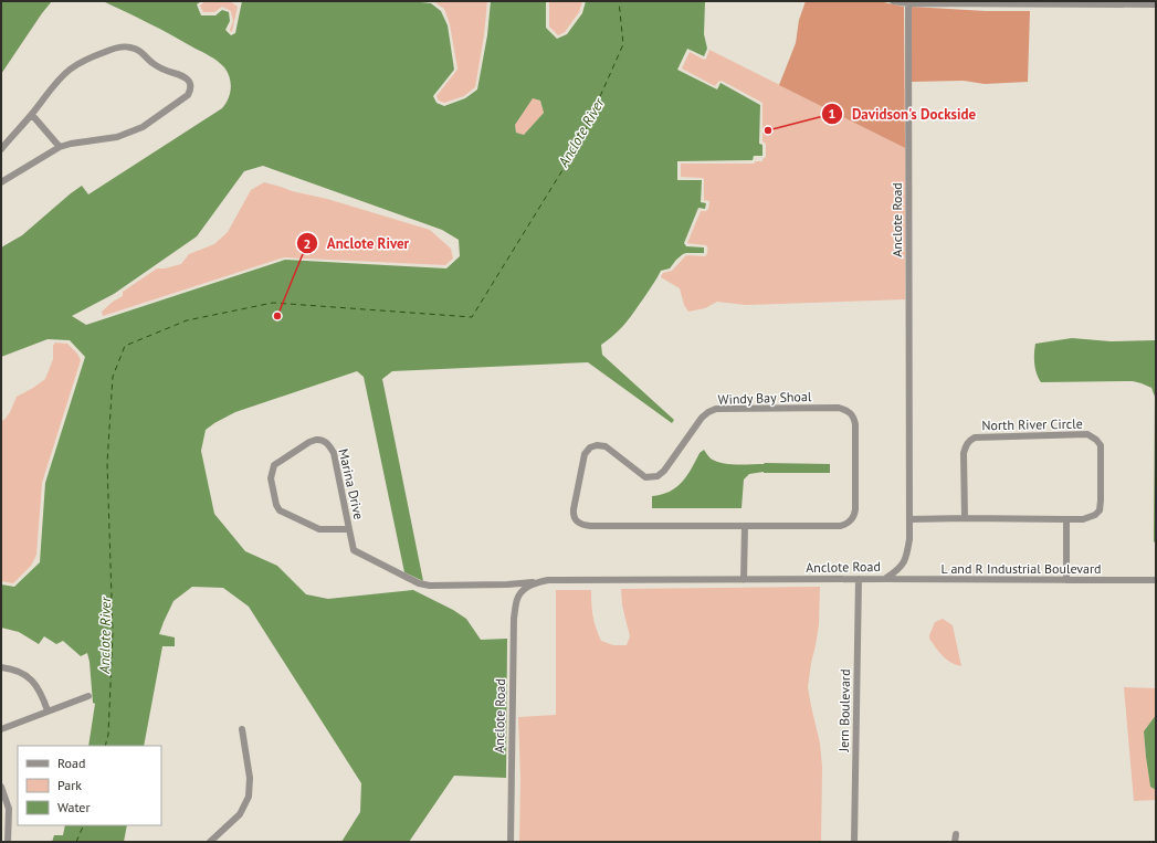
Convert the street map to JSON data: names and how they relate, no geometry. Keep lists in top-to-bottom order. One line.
{"streets":{"street":["Anclote Road","Windy Bay Shoal","North River Circle","Marina Drive","L and R Industrial Boulevard","Jern Boulevard"]},"crossings":[["Anclote Road","North River Circle"],["Anclote Road","Marina Drive"],["Anclote Road","L and R Industrial Boulevard"],["Anclote Road","Jern Boulevard"]],"water":["Anclote River"],"places":["Davidson's Dockside","Anclote River"],"legend":["Road","Park","Water"]}
